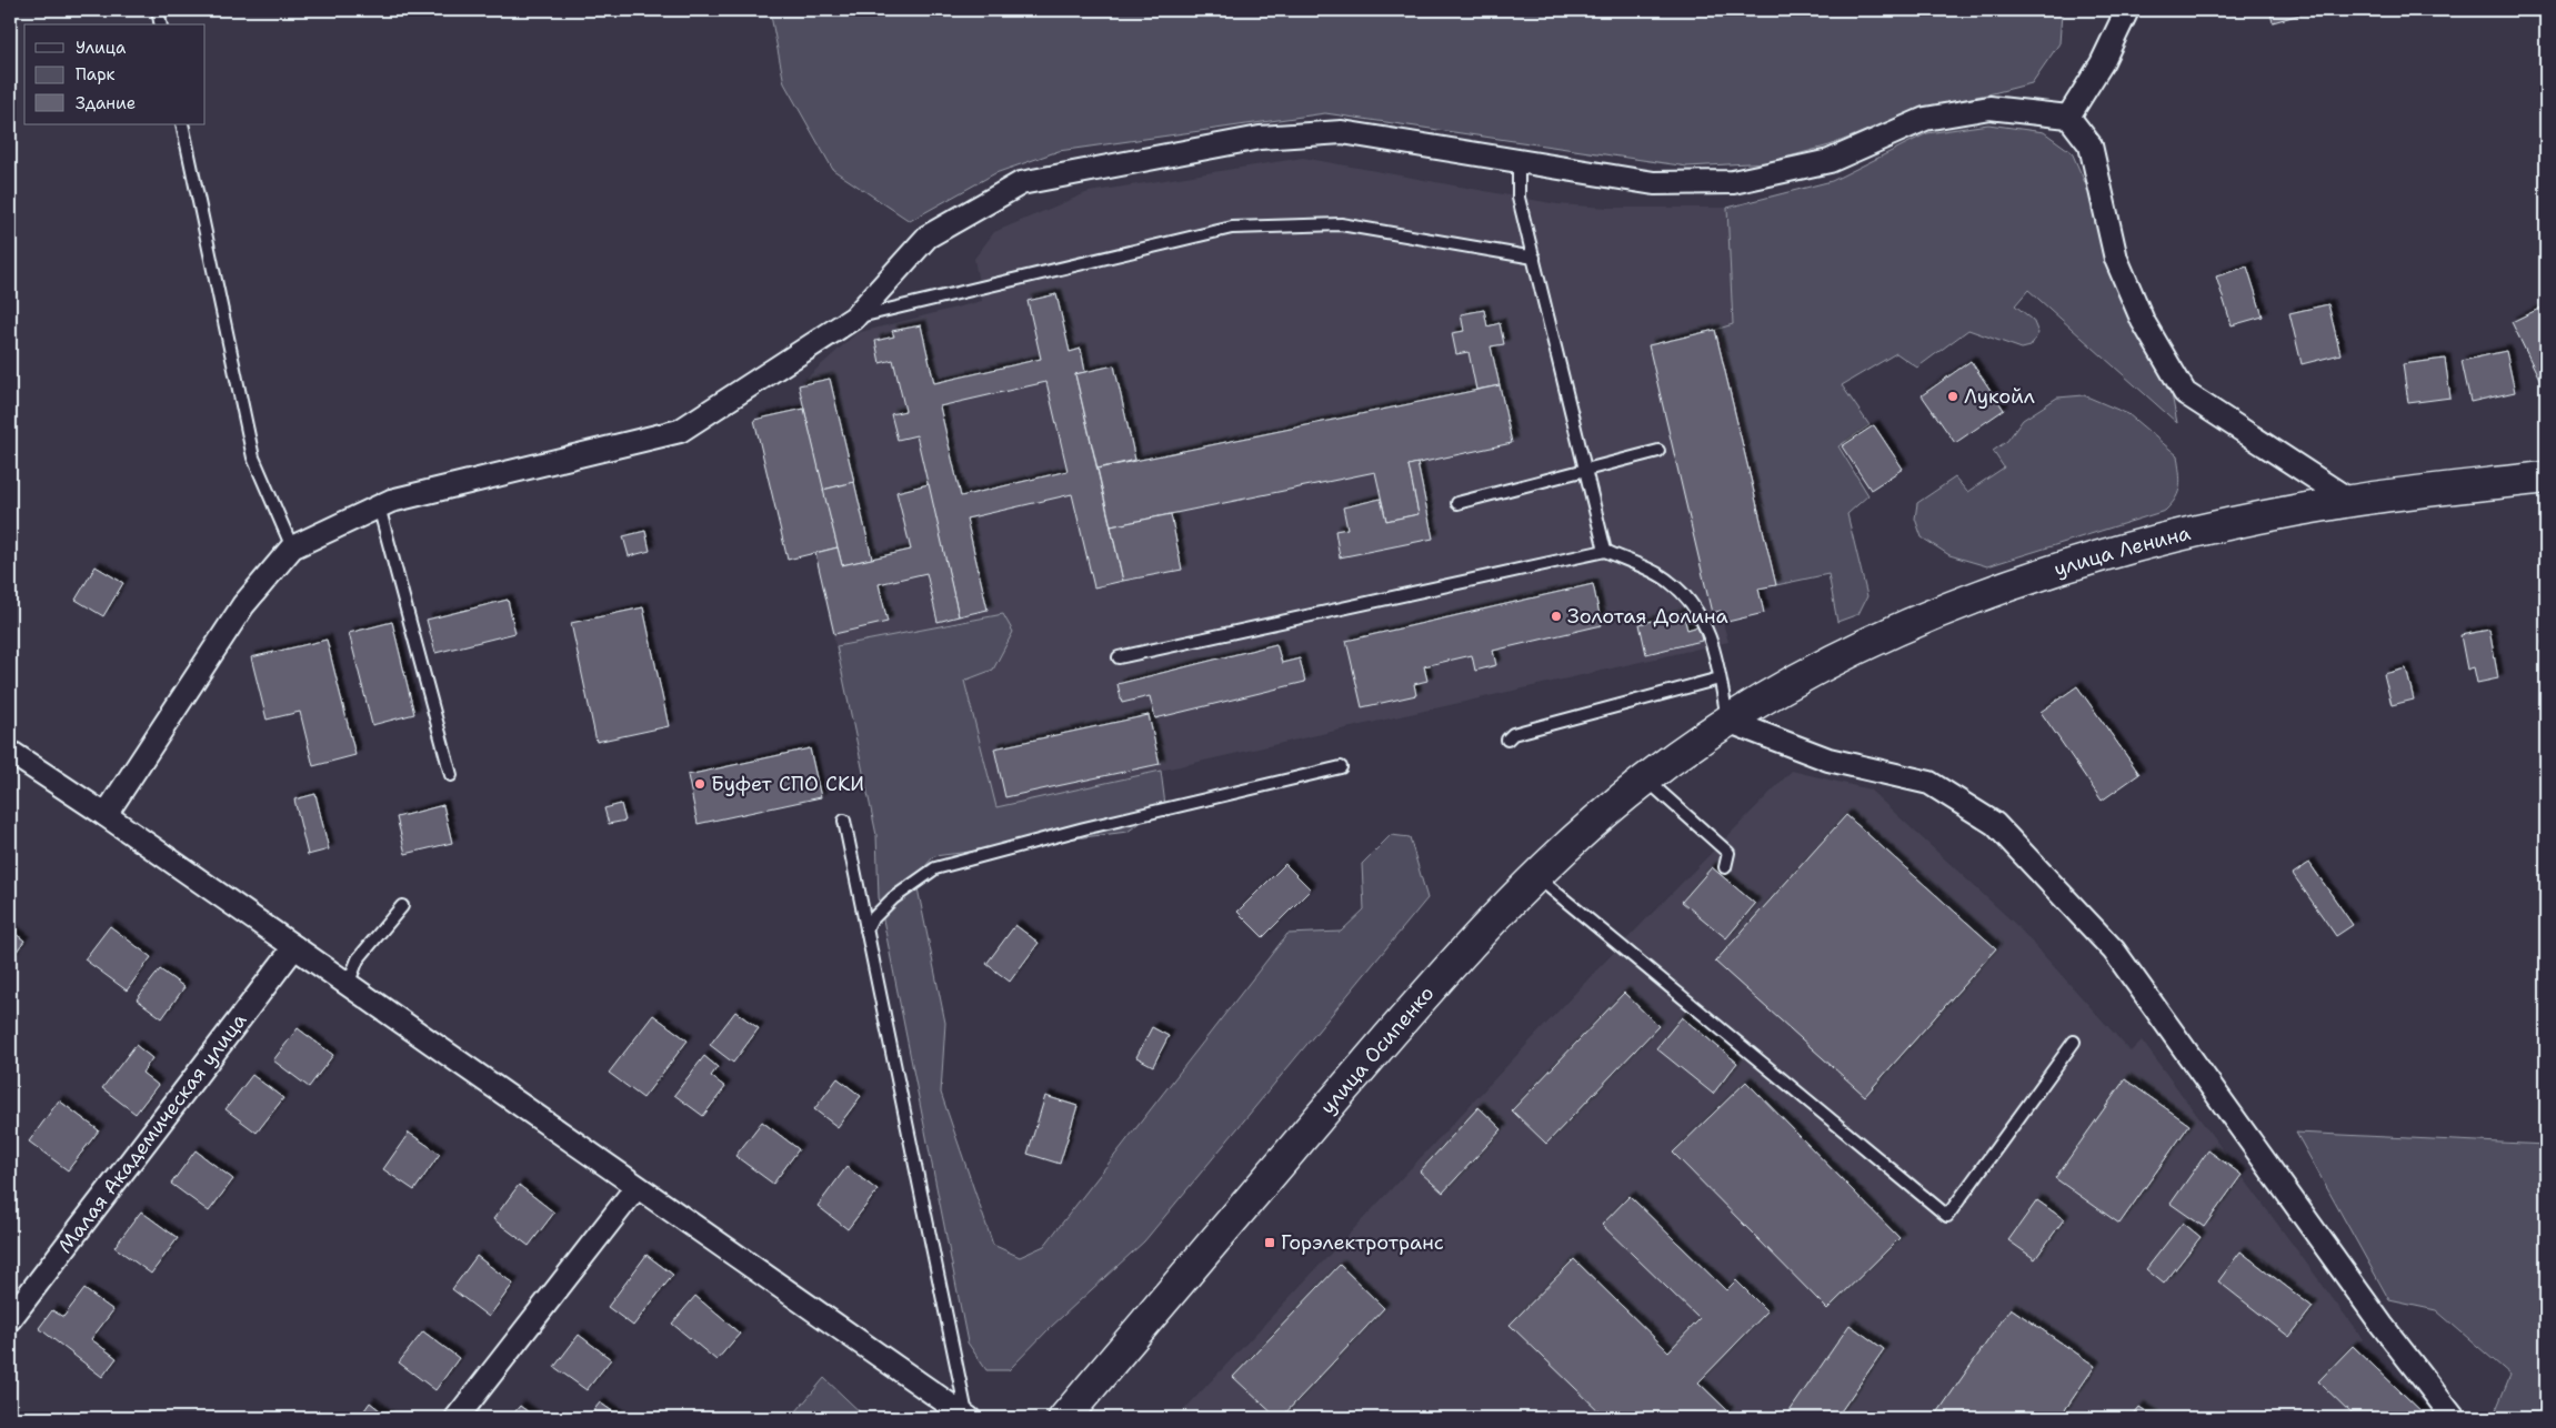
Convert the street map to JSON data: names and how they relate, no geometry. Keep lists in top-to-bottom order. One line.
{"streets":{"main road":["улица Ленина","улица Осипенко"],"street":["Малая Академическая улица"]},"crossings":[["улица Ленина","улица Осипенко"]],"places":{"other":["Лукойл","Золотая Долина","Буфет СПО СКИ"],"transit":["Горэлектротранс"]},"legend":["Улица","Парк","Здание"]}
